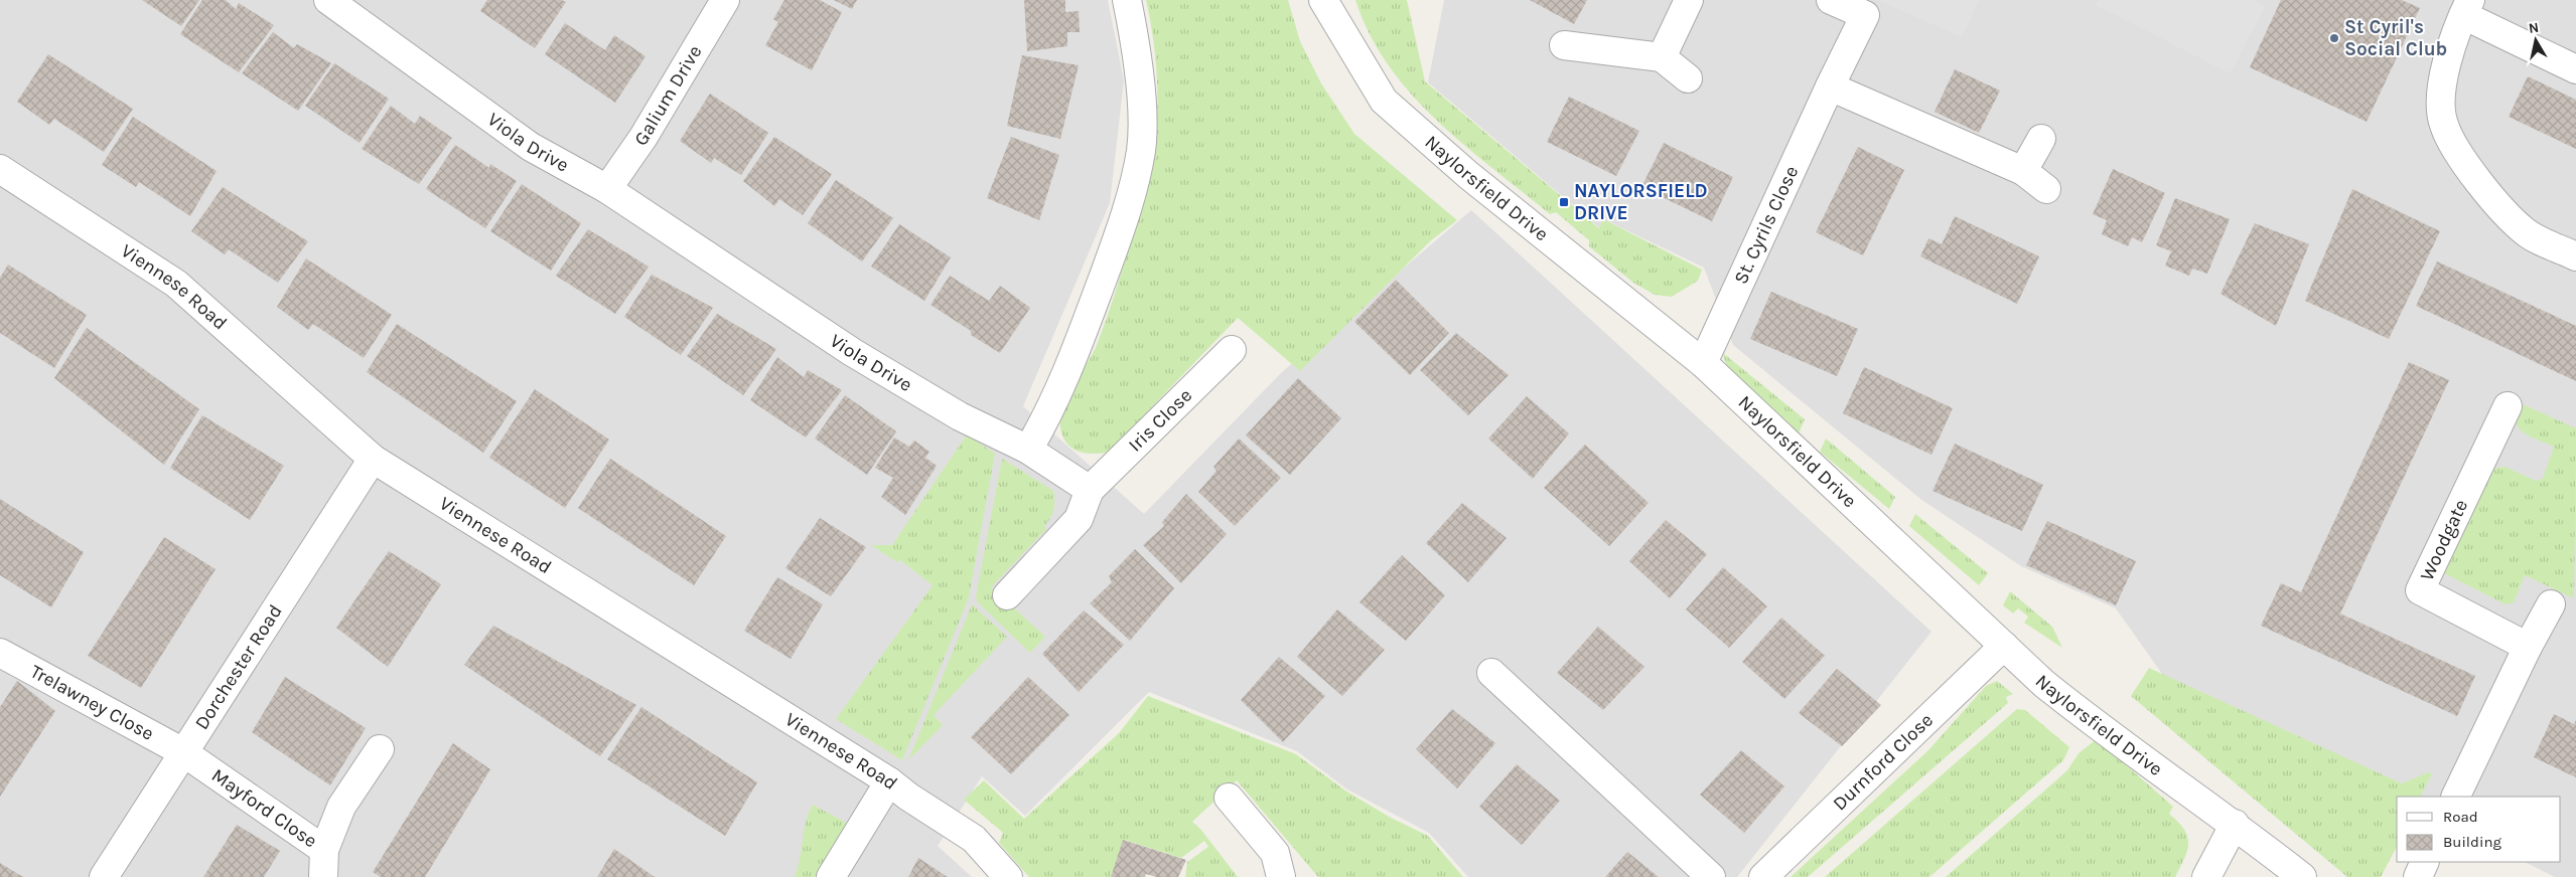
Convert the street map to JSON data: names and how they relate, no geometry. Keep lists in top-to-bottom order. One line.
{"streets":{"street":["Galium Drive","Viola Drive","Naylorsfield Drive","St. Cyrils Close","Viennese Road","Iris Close","Woodgate","Dorchester Road","Trelawney Close","Durnford Close","Mayford Close"]},"crossings":[["Galium Drive","Viola Drive"],["Naylorsfield Drive","St. Cyrils Close"],["Naylorsfield Drive","Durnford Close"],["Viennese Road","Dorchester Road"],["Dorchester Road","Trelawney Close"],["Dorchester Road","Mayford Close"],["Trelawney Close","Mayford Close"]],"places":{"other":["St Cyril's Social Club"],"transit":["NAYLORSFIELD DRIVE"]},"legend":["Road","Building"],"north":"top"}
